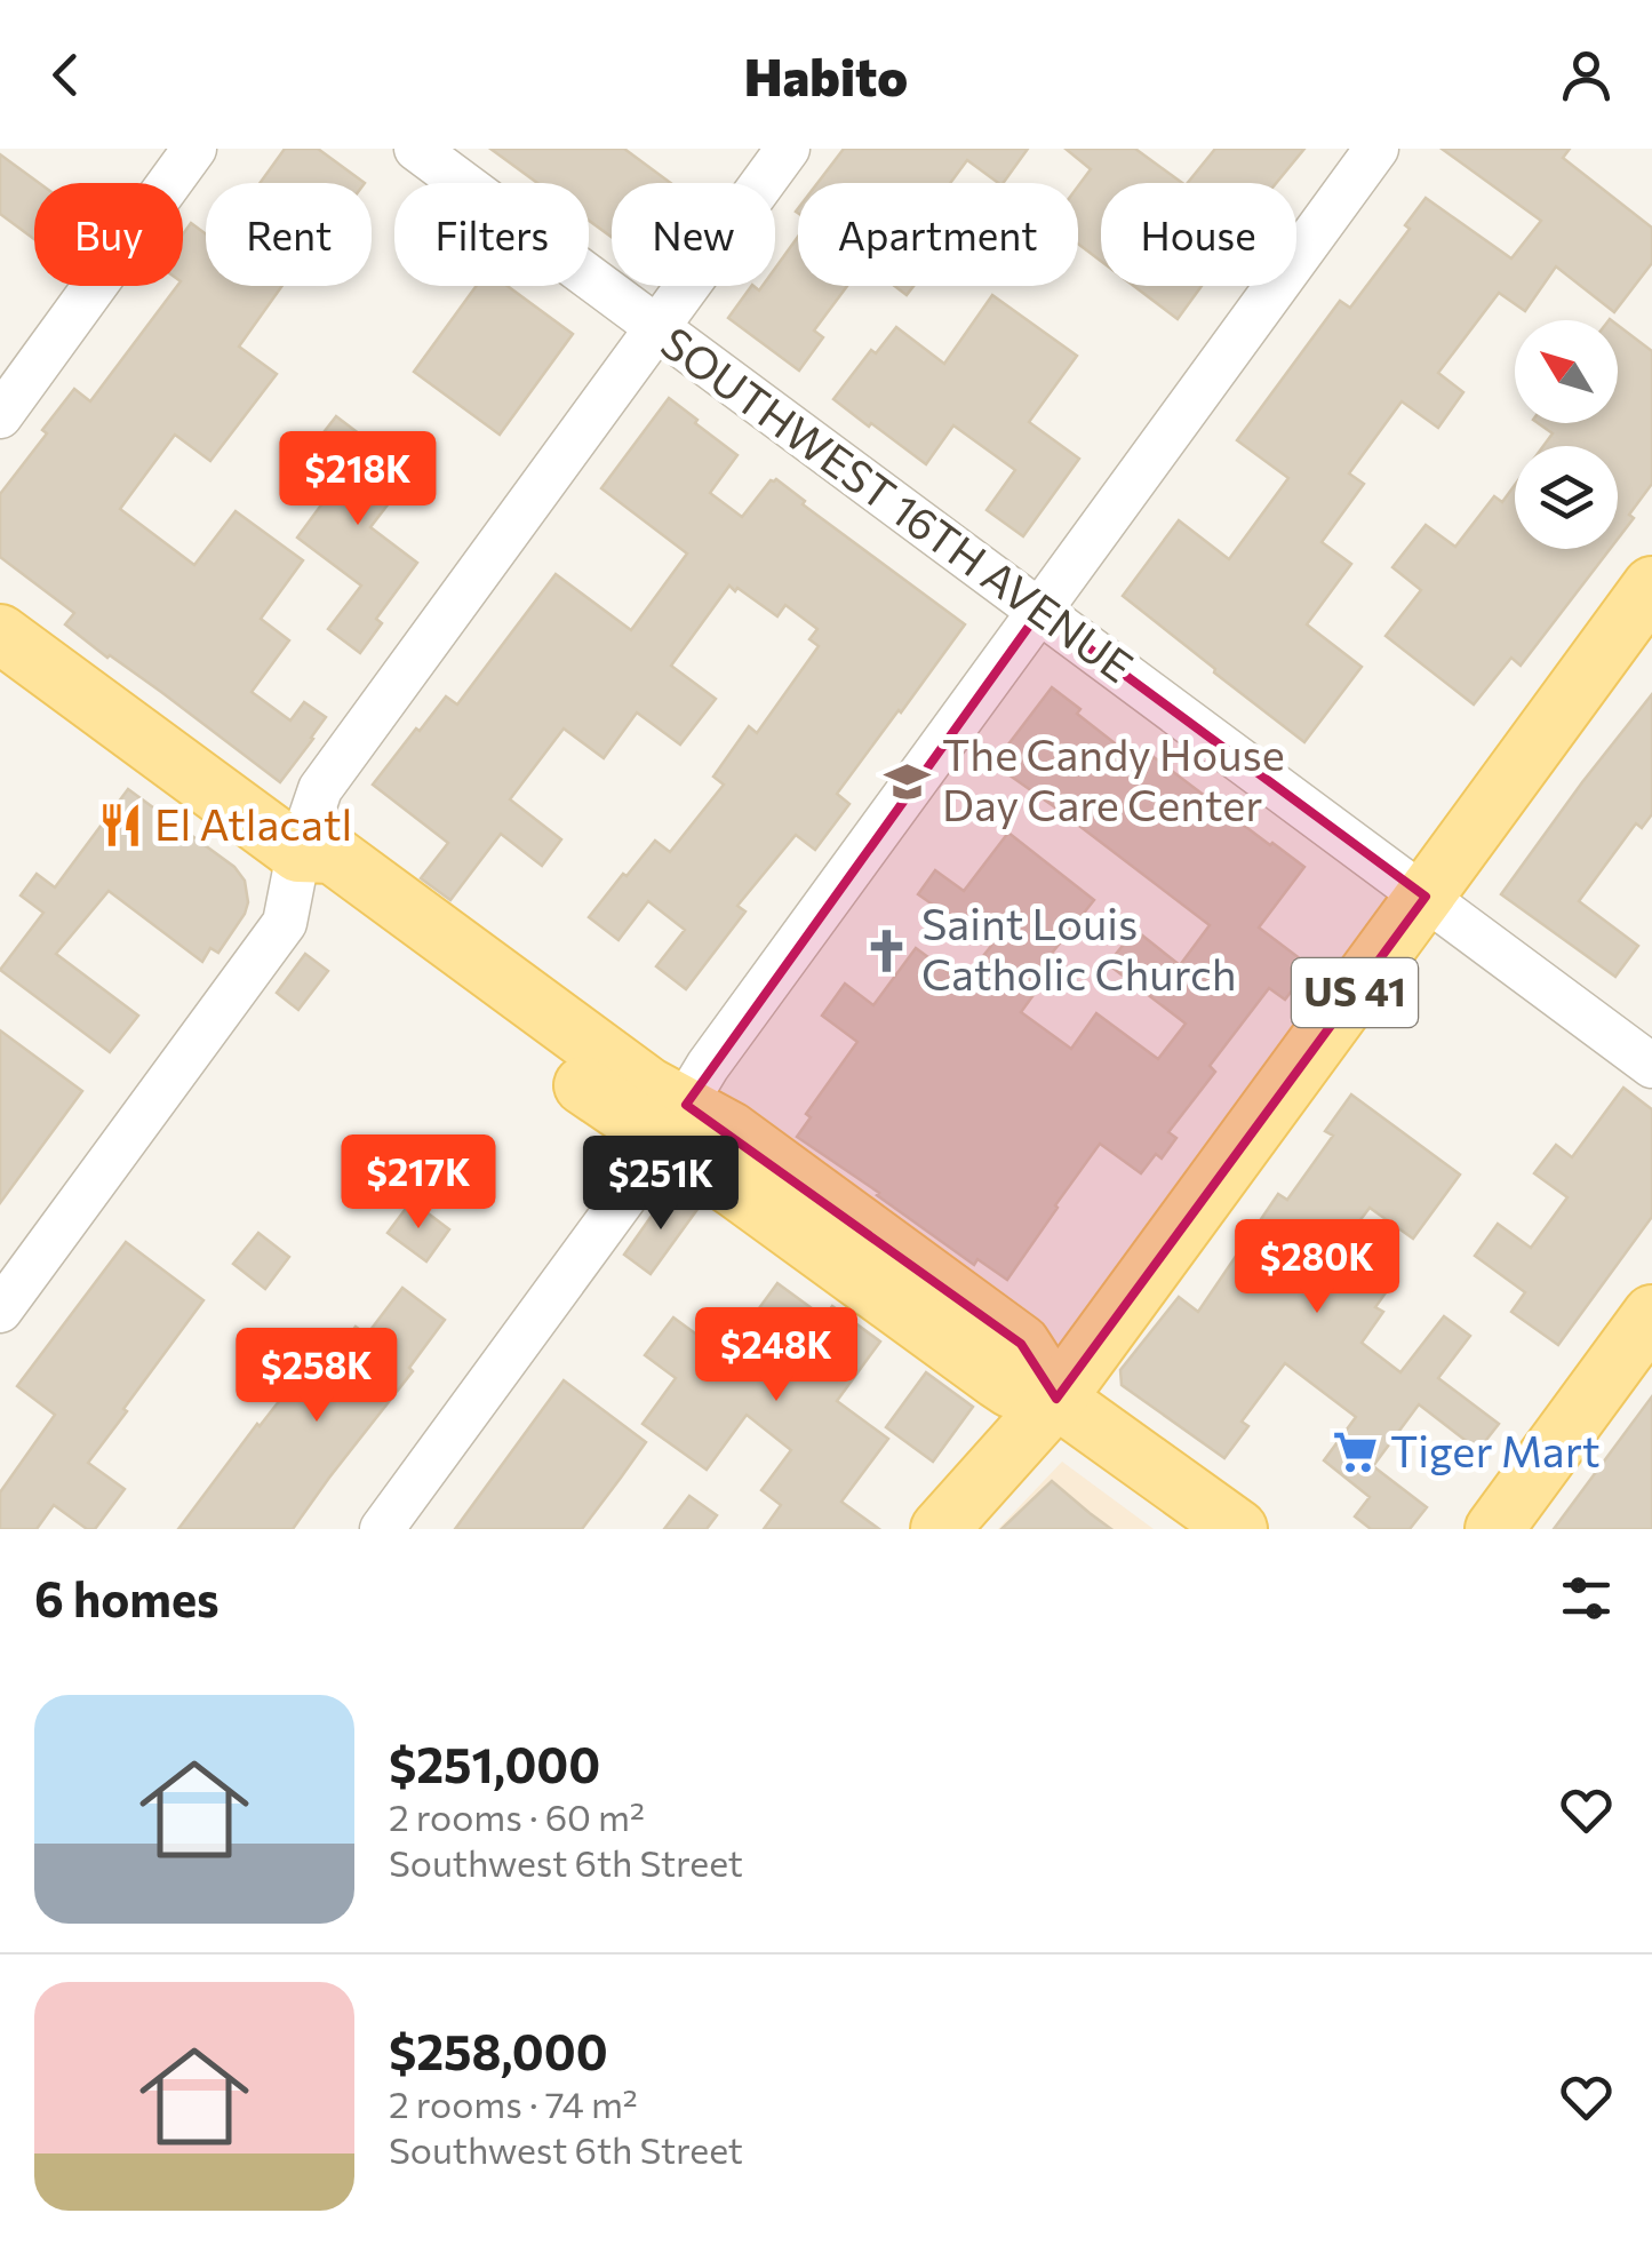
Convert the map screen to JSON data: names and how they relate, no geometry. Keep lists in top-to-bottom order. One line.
{"streets":{"main road":["US 41"],"street":["SOUTHWEST 16TH AVENUE"]},"crossings":[["SOUTHWEST 16TH AVENUE","US 41"]],"places":{"school or university":["The Candy House Day Care Center"],"restaurant":["El Atlacatl"],"church":["Saint Louis Catholic Church"],"supermarket":["Tiger Mart"]},"north":"top left","page":{"header":"Habito","chip":["Buy","Rent","Filters","New","Apartment","House"],"price":["$218K","$217K","$251K","$280K","$248K","$258K"],"heading":"6 homes","list":[{"name":"$251,000","note":"2 rooms · 60 m² · Southwest 6th Street"},{"name":"$258,000","note":"2 rooms · 74 m² · Southwest 6th Street"}]}}
